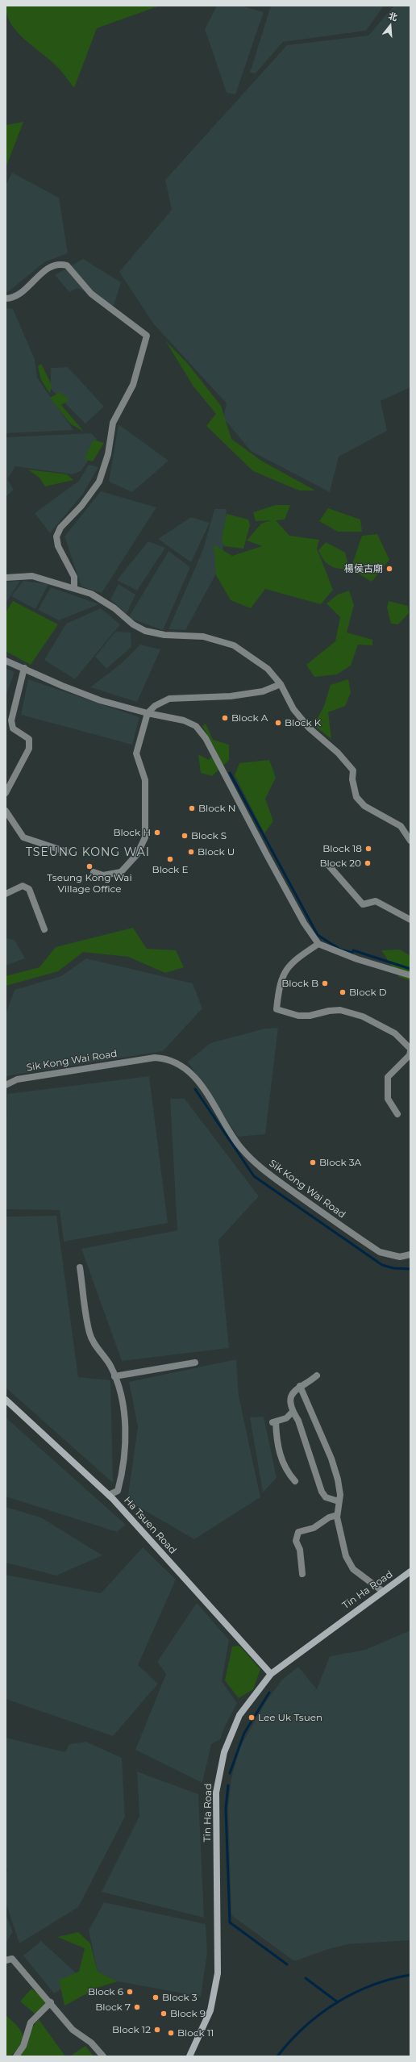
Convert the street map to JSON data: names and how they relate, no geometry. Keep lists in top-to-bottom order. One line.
{"streets":{"street":["Sik Kong Wai Road","Ha Tsuen Road","Tin Ha Road"]},"crossings":[["Ha Tsuen Road","Tin Ha Road"]],"districts":["TSEUNG KONG WAI"],"places":["楊侯古廟","Block A","Block K","Block N","Block H","Block S","Block 18","Block U","Block E","Block 20","Tseung Kong Wai Village Office","Block B","Block D","Block 3A","Lee Uk Tsuen","Block 6","Block 3","Block 7","Block 9","Block 12","Block 11"],"north":"top"}
